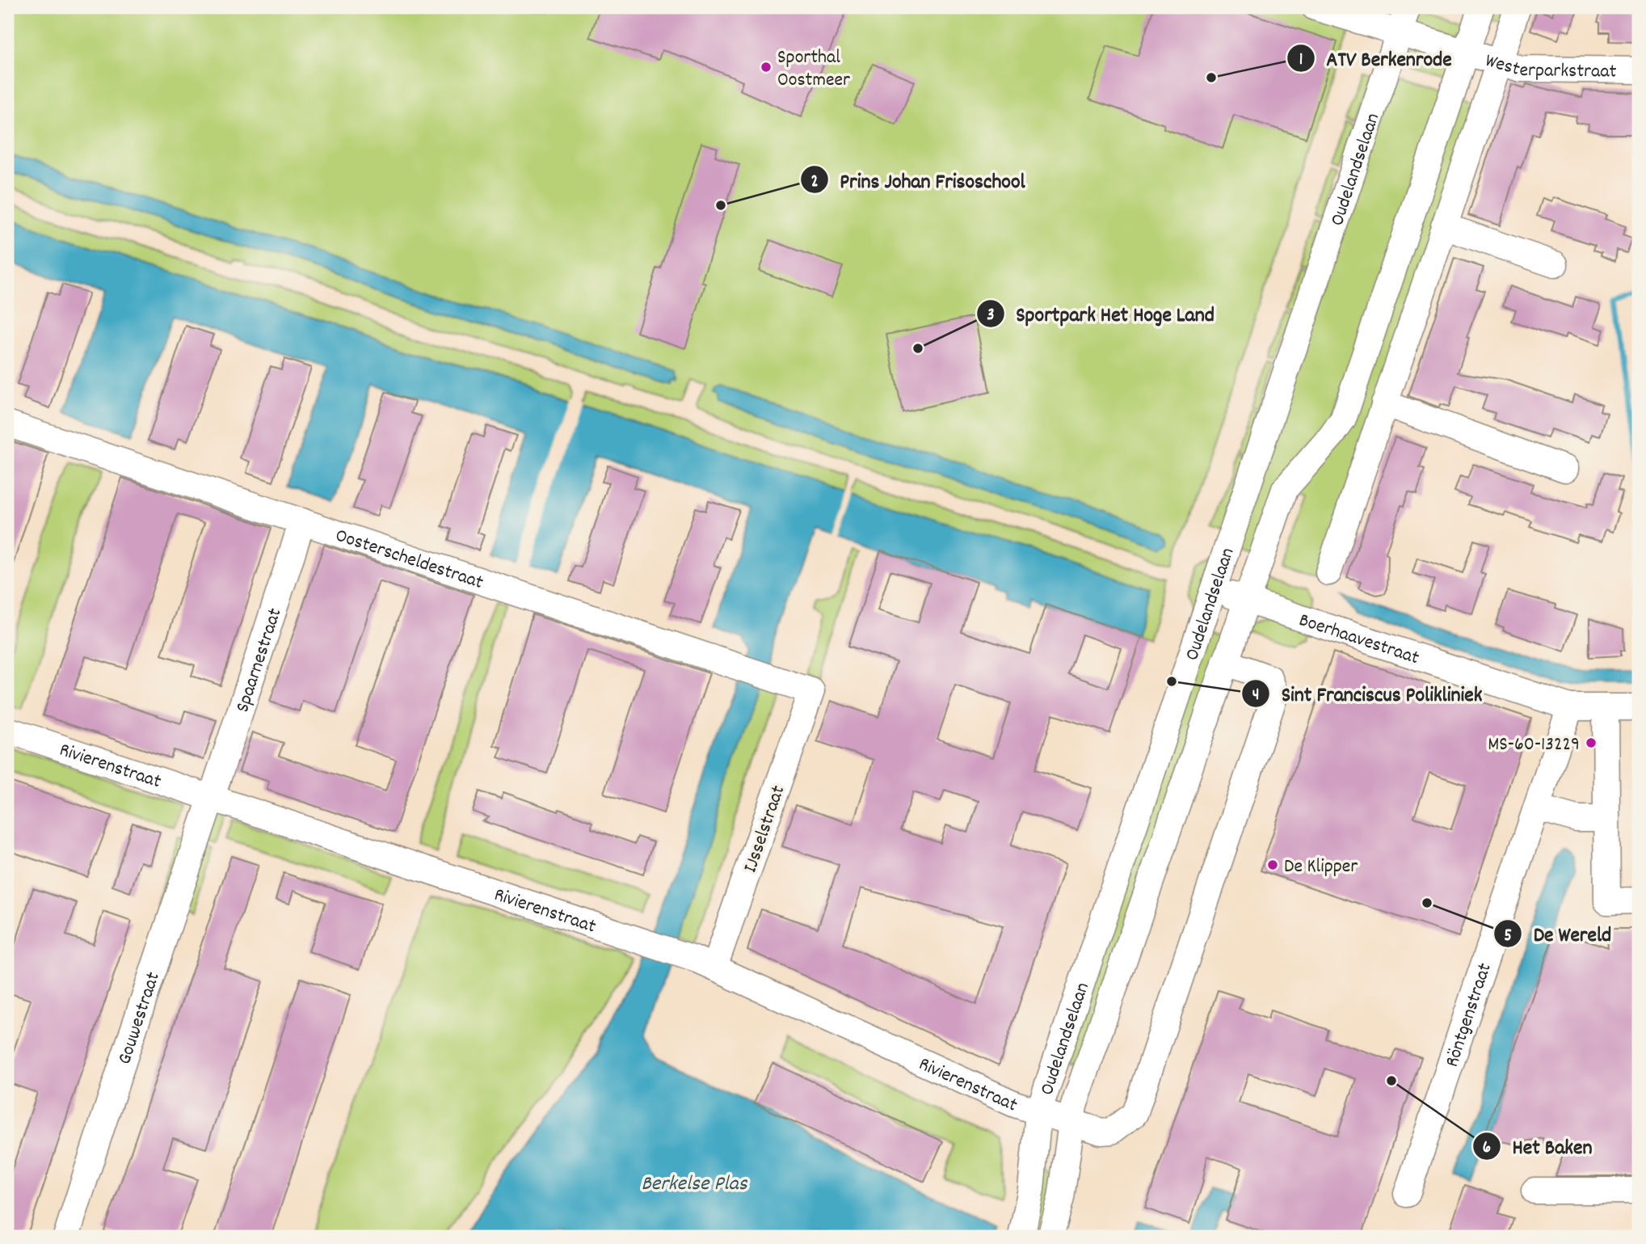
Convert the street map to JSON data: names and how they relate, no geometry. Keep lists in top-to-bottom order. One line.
{"streets":{"street":["Westerparkstraat","Oudelandselaan","Oosterscheldestraat","Boerhaavestraat","Spaarnestraat","Rivierenstraat","IJsselstraat","Röntgenstraat","Gouwestraat"]},"crossings":[["Westerparkstraat","Oudelandselaan"],["Oudelandselaan","Boerhaavestraat"],["Oudelandselaan","Rivierenstraat"],["Oosterscheldestraat","Spaarnestraat"],["Oosterscheldestraat","IJsselstraat"],["Boerhaavestraat","Röntgenstraat"],["Spaarnestraat","Rivierenstraat"],["Spaarnestraat","Gouwestraat"],["Rivierenstraat","IJsselstraat"],["Rivierenstraat","Gouwestraat"]],"water":["Berkelse Plas"],"places":["Sporthal Oostmeer","ATV Berkenrode","Prins Johan Frisoschool","Sportpark Het Hoge Land","Sint Franciscus Polikliniek","MS-60-13229","De Klipper","De Wereld","Het Baken"]}
